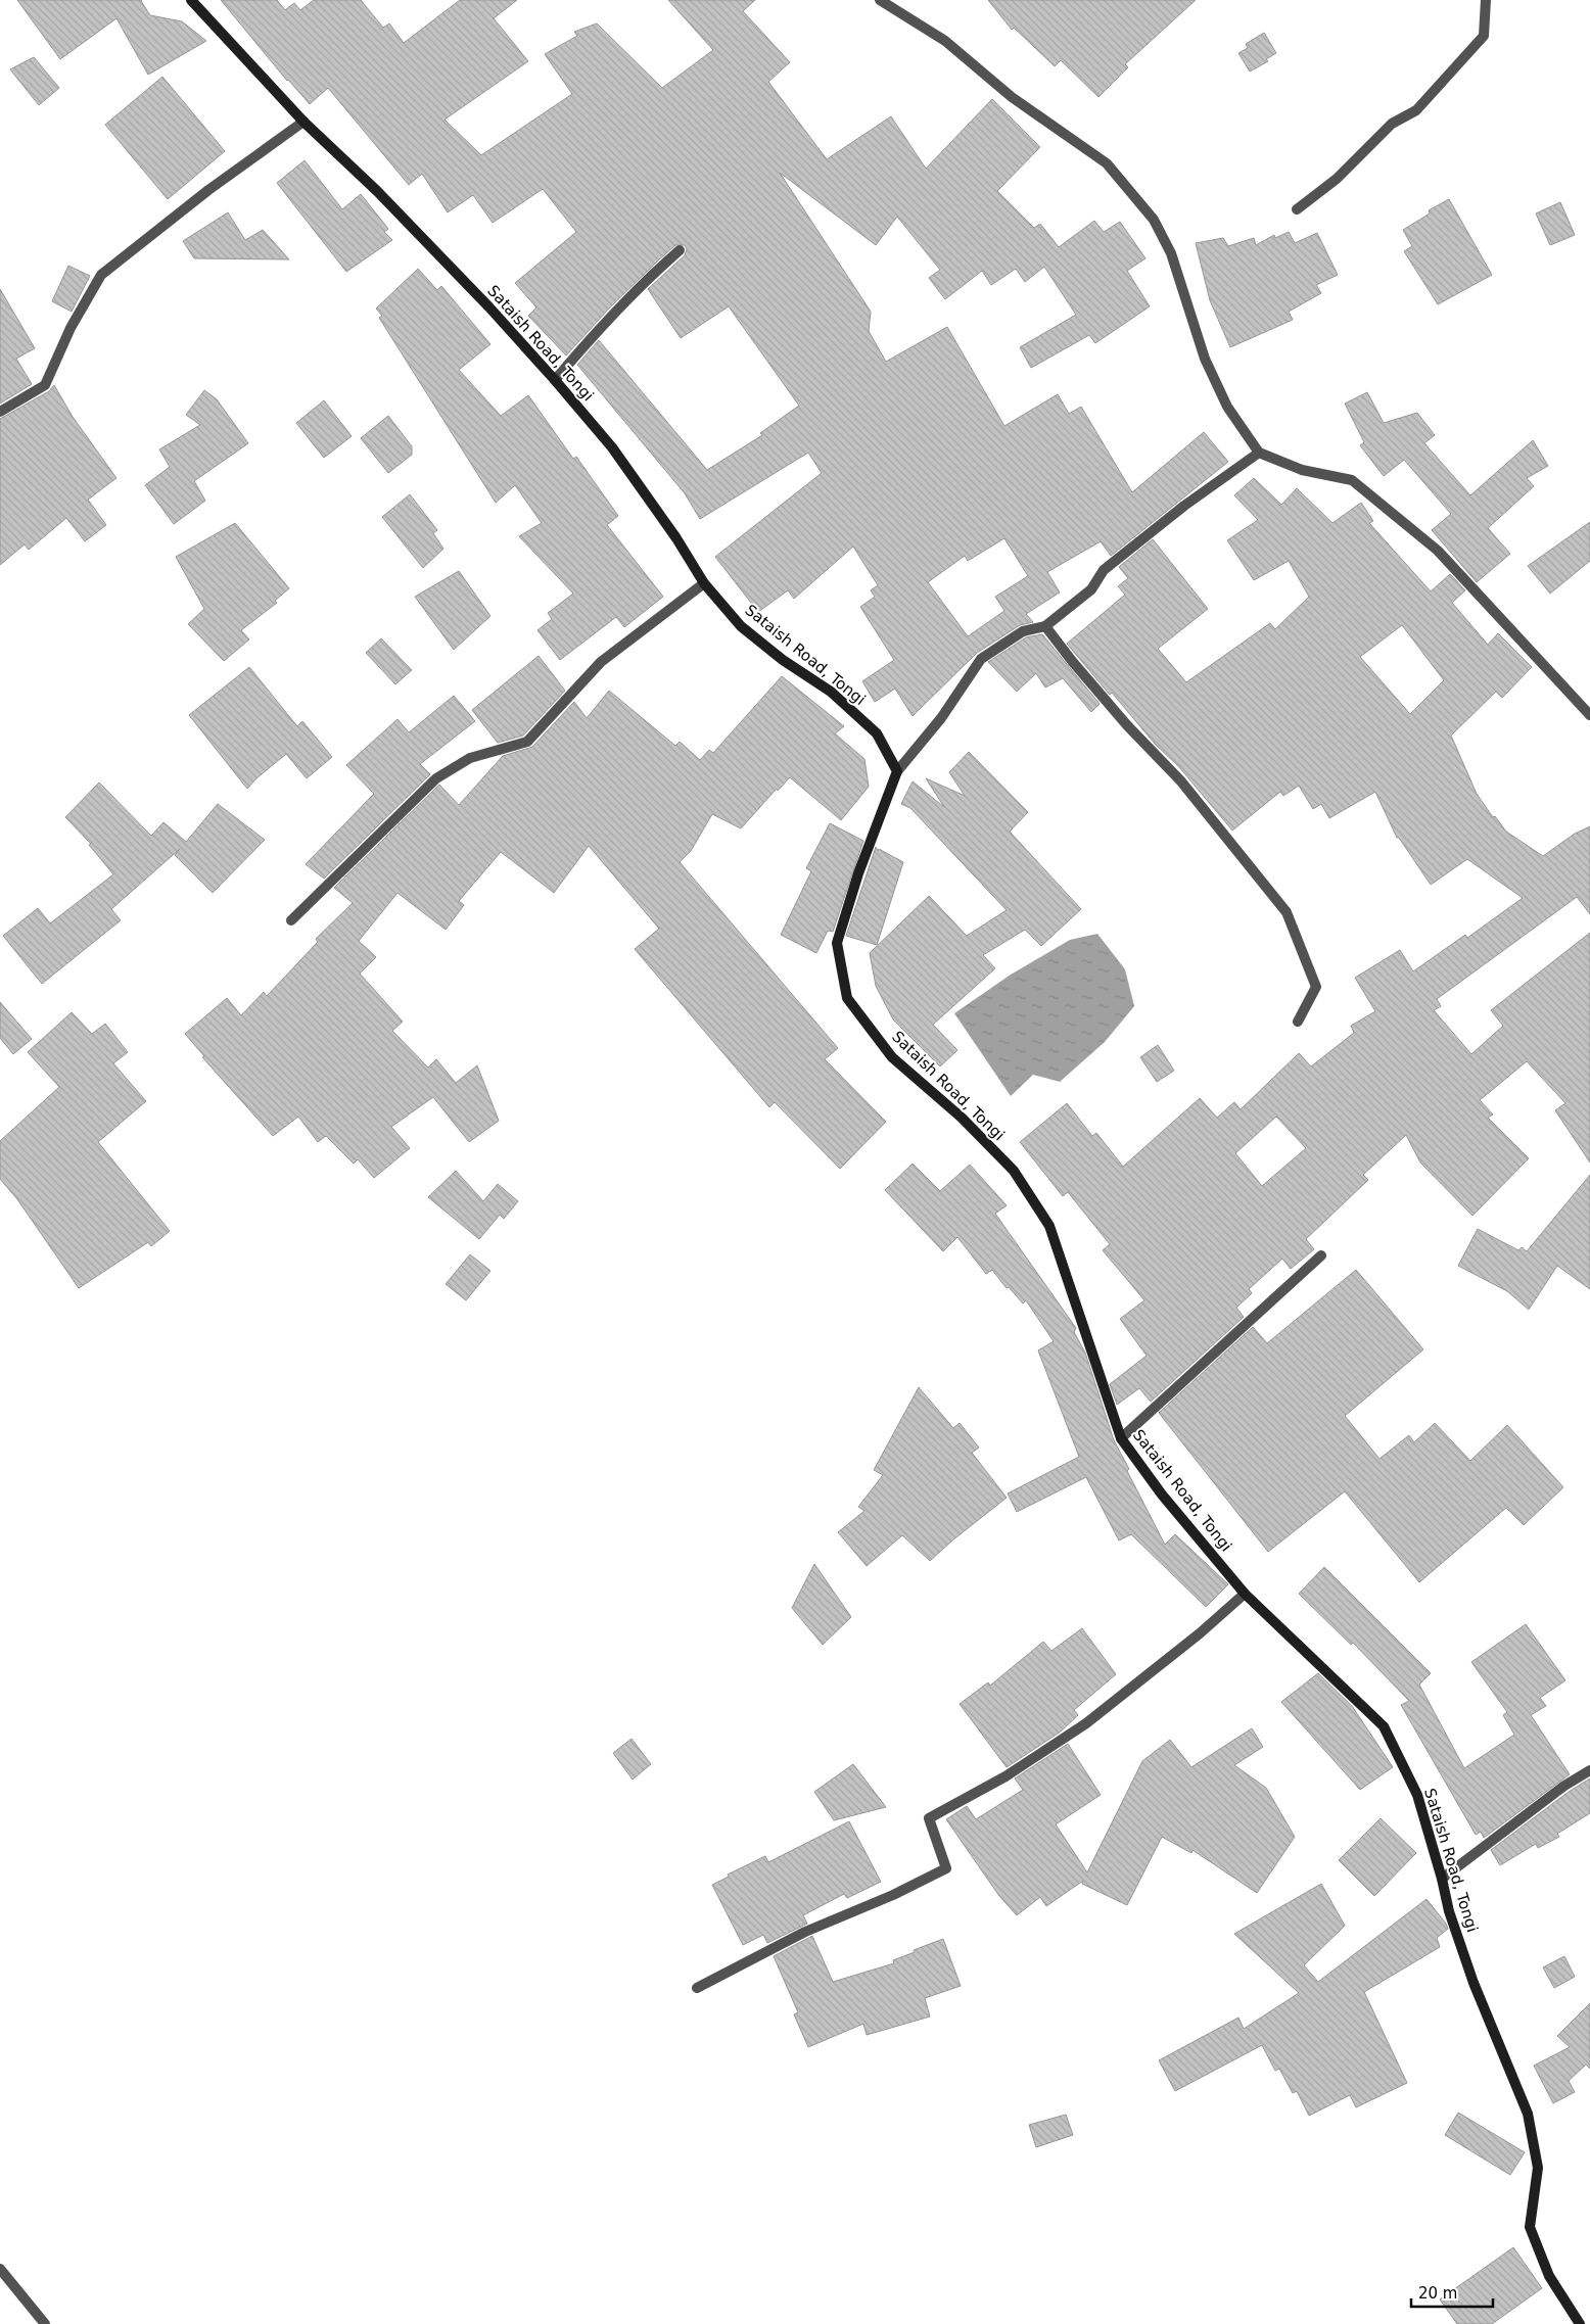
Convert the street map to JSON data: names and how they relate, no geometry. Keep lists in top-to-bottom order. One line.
{"streets":{"street":["Sataish Road, Tongi"]},"scale_bar":"20 m"}
